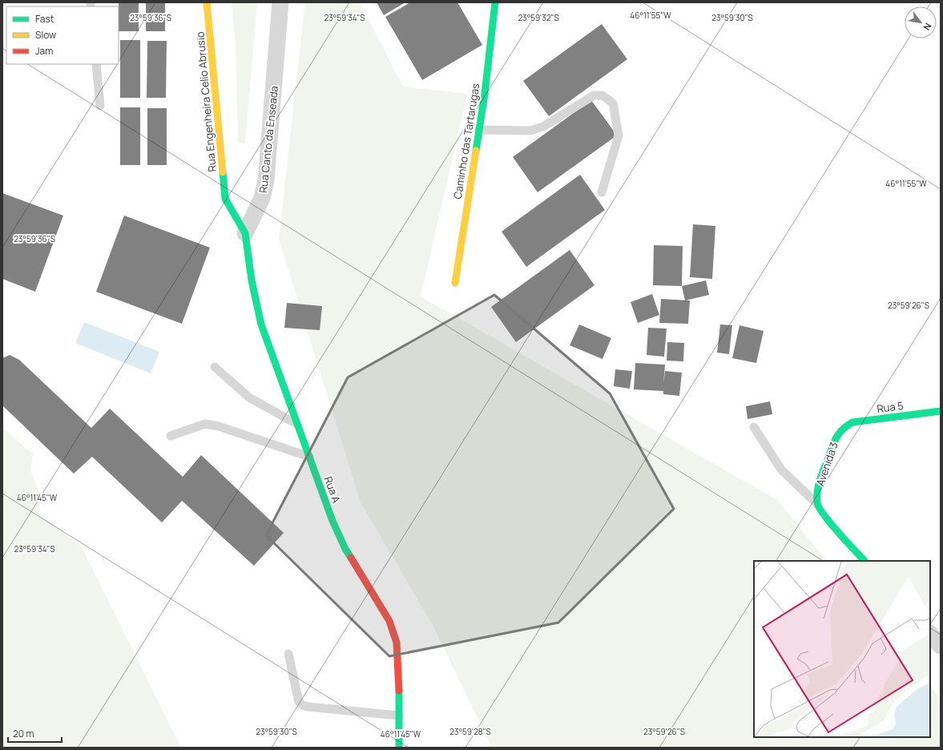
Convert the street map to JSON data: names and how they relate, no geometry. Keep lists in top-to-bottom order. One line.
{"streets":{"street":["Rua Engenheira Celio Abrusio","Rua Canto da Enseada","Caminho das Tartarugas","Rua 5","Avenida 3","Rua A"]},"crossings":[["Rua Engenheira Celio Abrusio","Rua Canto da Enseada"],["Rua Engenheira Celio Abrusio","Rua A"],["Rua Canto da Enseada","Rua A"],["Rua 5","Avenida 3"]],"legend":["Fast","Slow","Jam"],"scale_bar":"20 m","north":"bottom right","coordinates":["46°11'55\"W","23°59'36\"S","23°59'34\"S","23°59'32\"S","23°59'30\"S","23°59'26\"S","46°11'45\"W","23°59'28\"S"]}
